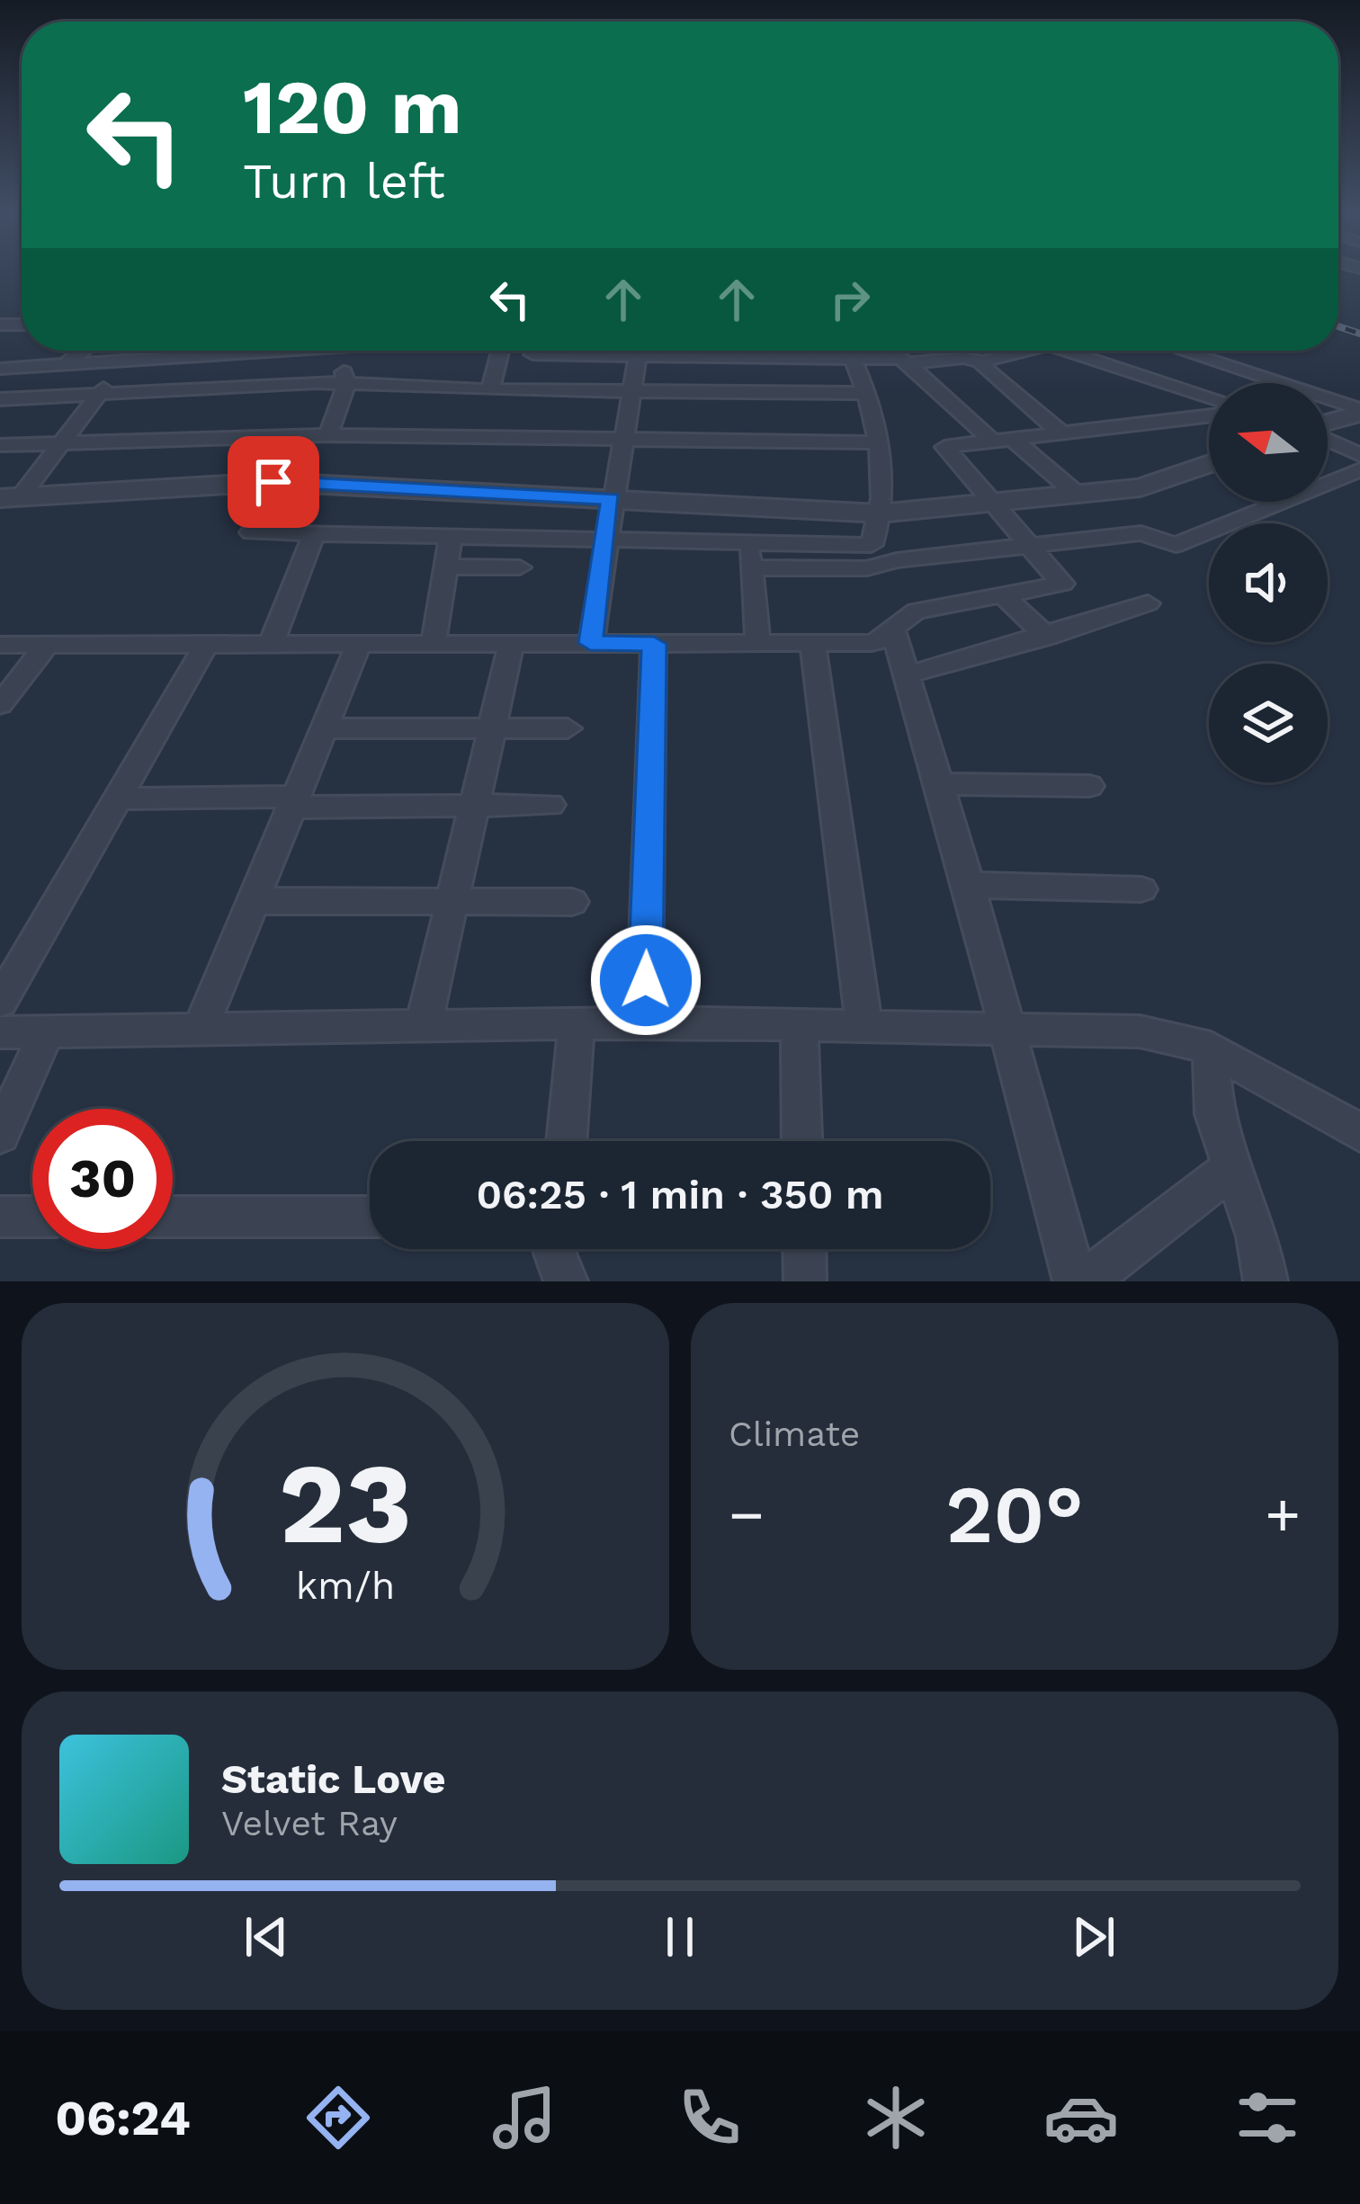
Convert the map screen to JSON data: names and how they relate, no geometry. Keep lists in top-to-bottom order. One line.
{"north":"left","page":{"turn":["120 m","Turn left"],"limit":"30","trip":"06:25 · 1 min · 350 m","tile":"Climate","heat":["−","20°","+"],"song":["Static Love","Velvet Ray"],"tabs":"06:24","gauge":["23","km/h"]}}
